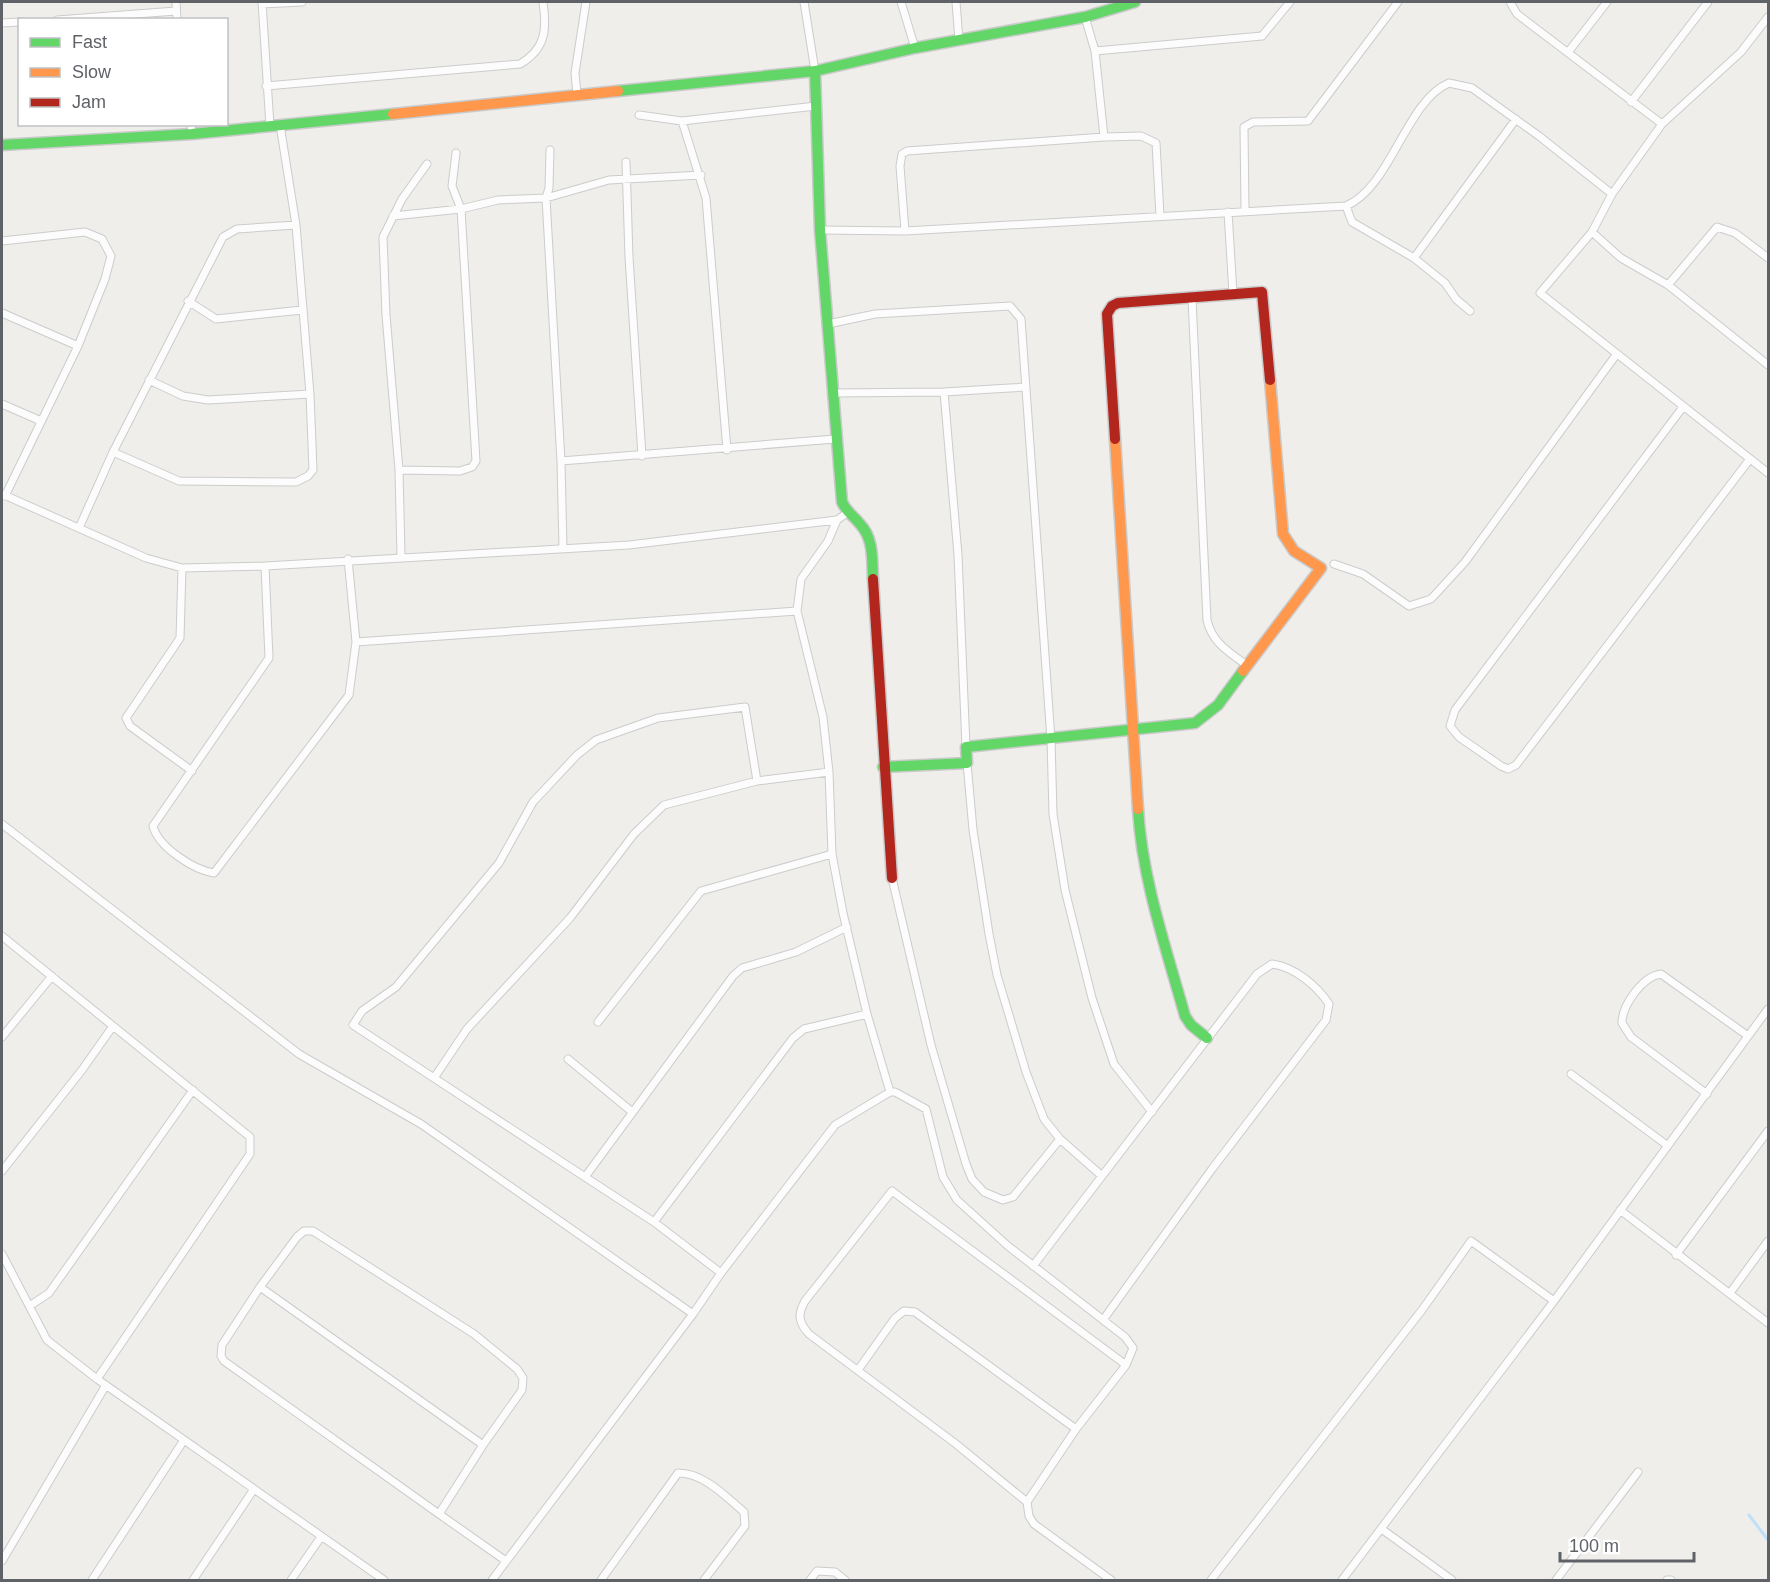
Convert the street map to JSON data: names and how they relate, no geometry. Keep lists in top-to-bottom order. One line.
{"legend":["Fast","Slow","Jam"],"scale_bar":"100 m"}
